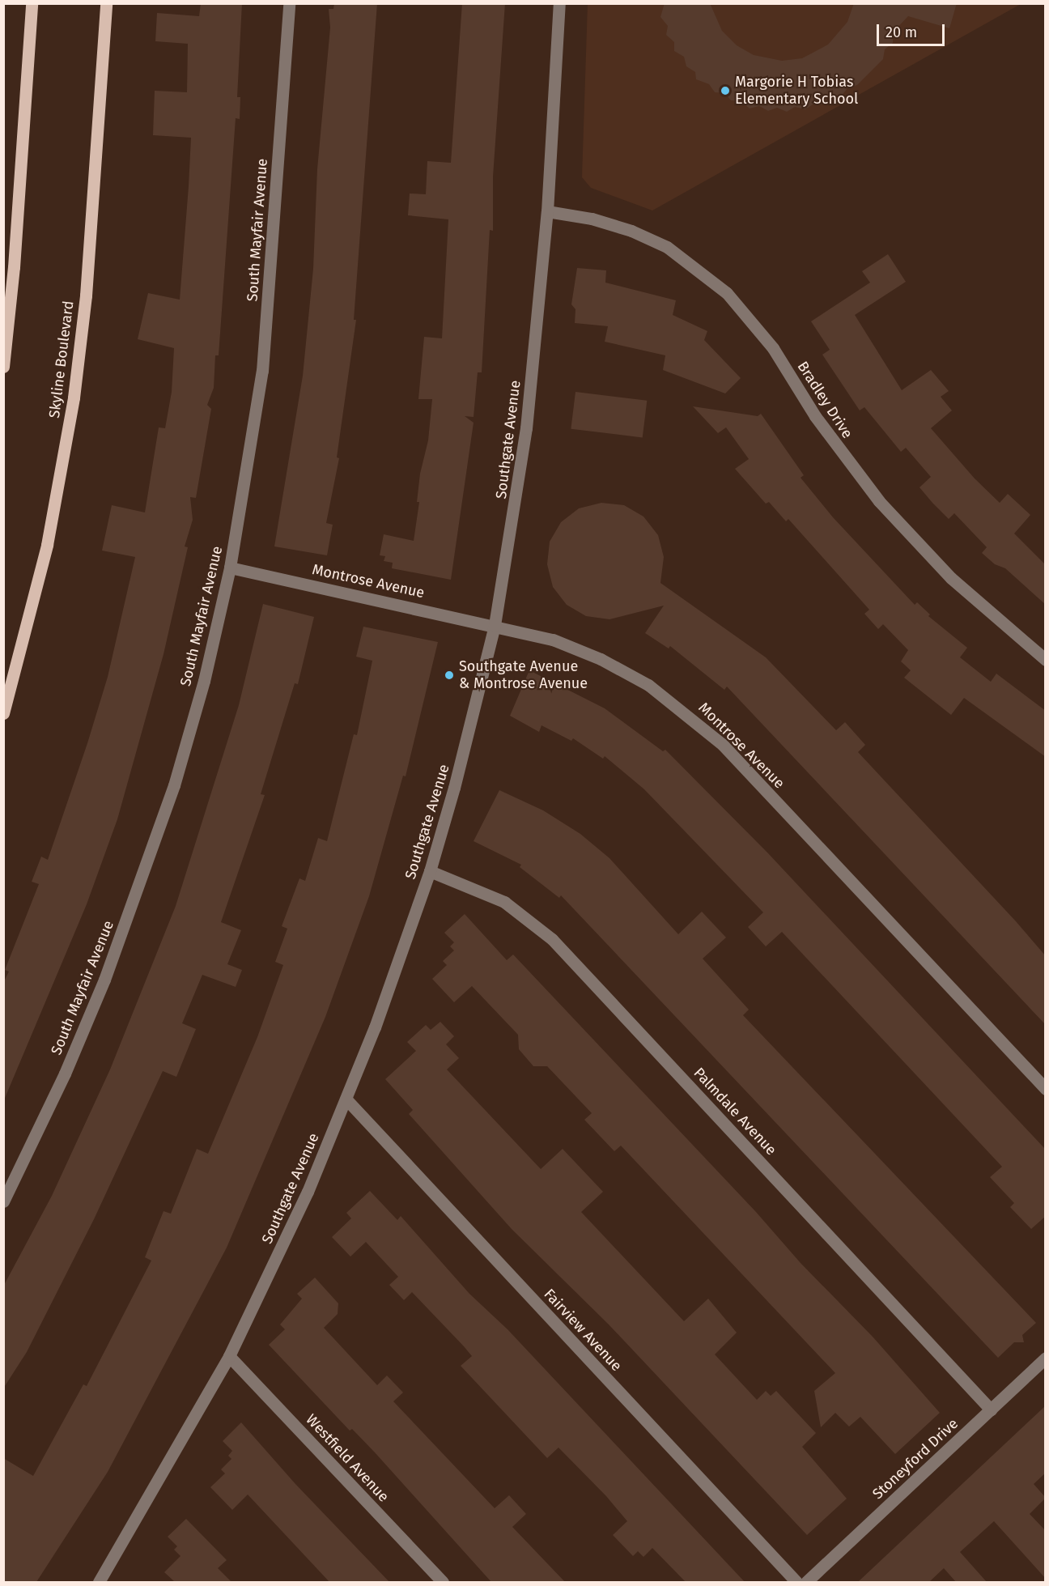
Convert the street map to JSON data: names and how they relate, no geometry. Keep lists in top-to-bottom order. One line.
{"streets":{"main road":["Skyline Boulevard"],"street":["South Mayfair Avenue","Bradley Drive","Southgate Avenue","Montrose Avenue","Palmdale Avenue","Fairview Avenue","Westfield Avenue","Stoneyford Drive"]},"crossings":[["South Mayfair Avenue","Montrose Avenue"],["Bradley Drive","Southgate Avenue"],["Southgate Avenue","Montrose Avenue"],["Southgate Avenue","Palmdale Avenue"],["Southgate Avenue","Fairview Avenue"],["Southgate Avenue","Westfield Avenue"],["Palmdale Avenue","Stoneyford Drive"]],"places":["Margorie H Tobias Elementary School","Southgate Avenue & Montrose Avenue"],"scale_bar":"20 m"}
